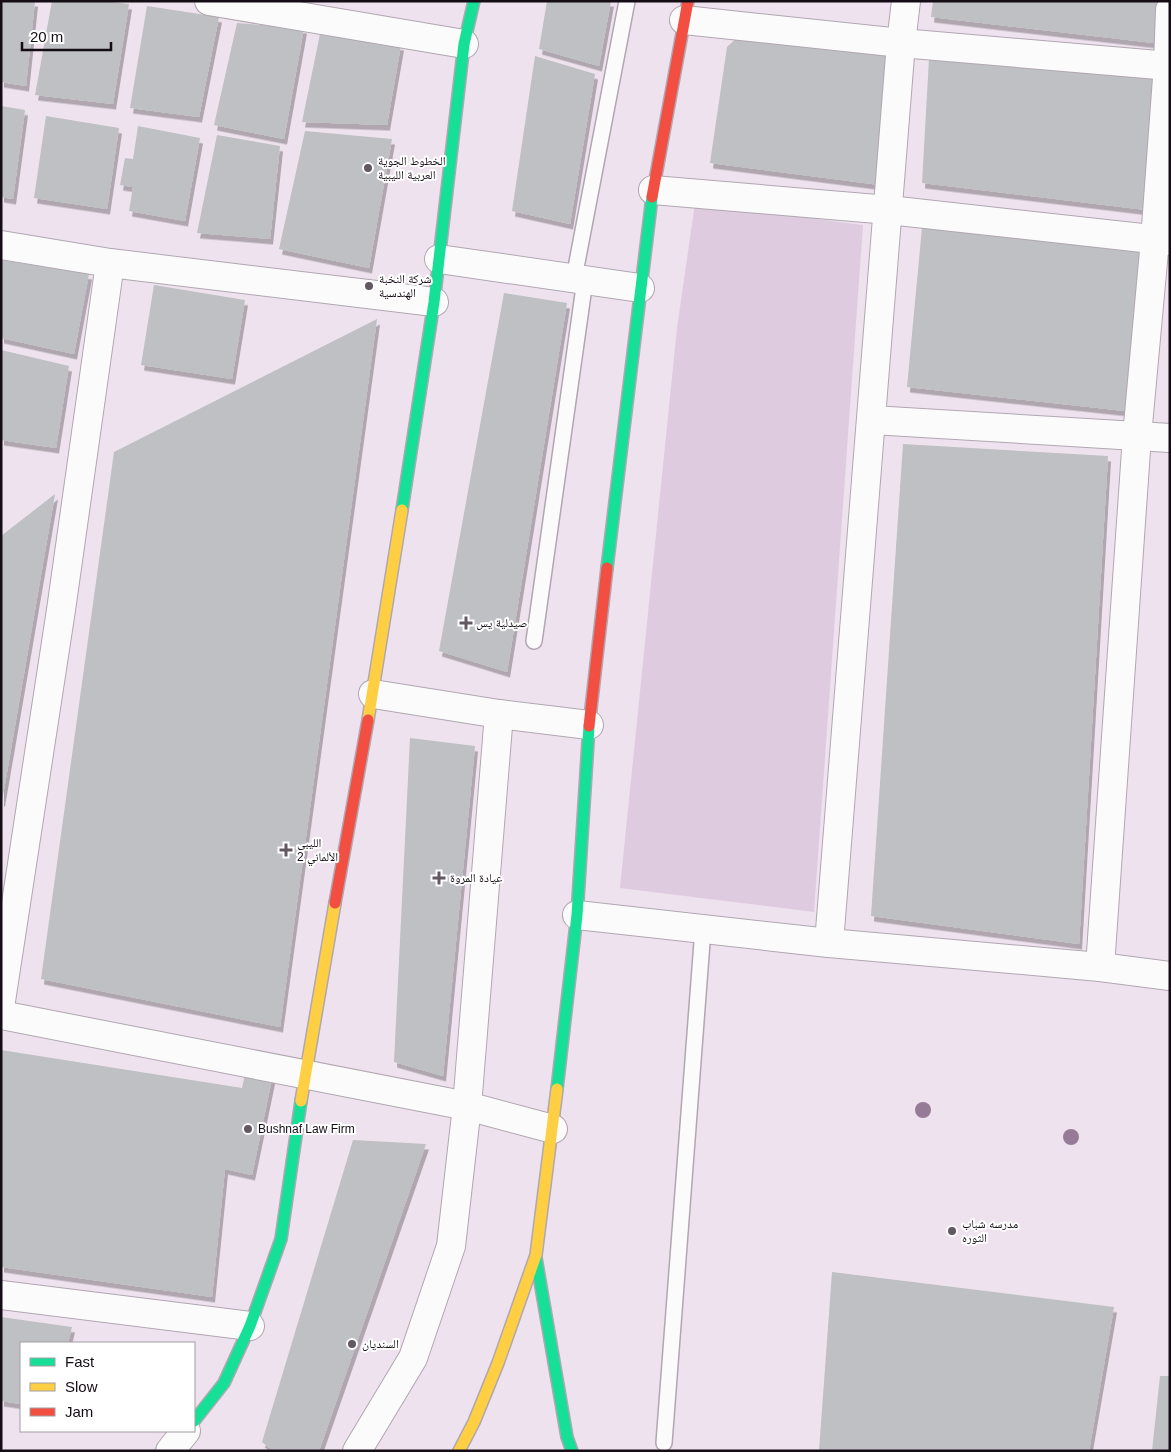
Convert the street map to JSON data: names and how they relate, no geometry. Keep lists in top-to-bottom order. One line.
{"places":{"other":["الخطوط الجوية العربية الليبية","شركة النخبة الهندسية","Bushnaf Law Firm","مدرسه شباب الثوره","السنديان"],"health":["صيدلية يس","الليبي الألماني 2","عيادة المروة"]},"legend":["Fast","Slow","Jam"],"scale_bar":"20 m"}
